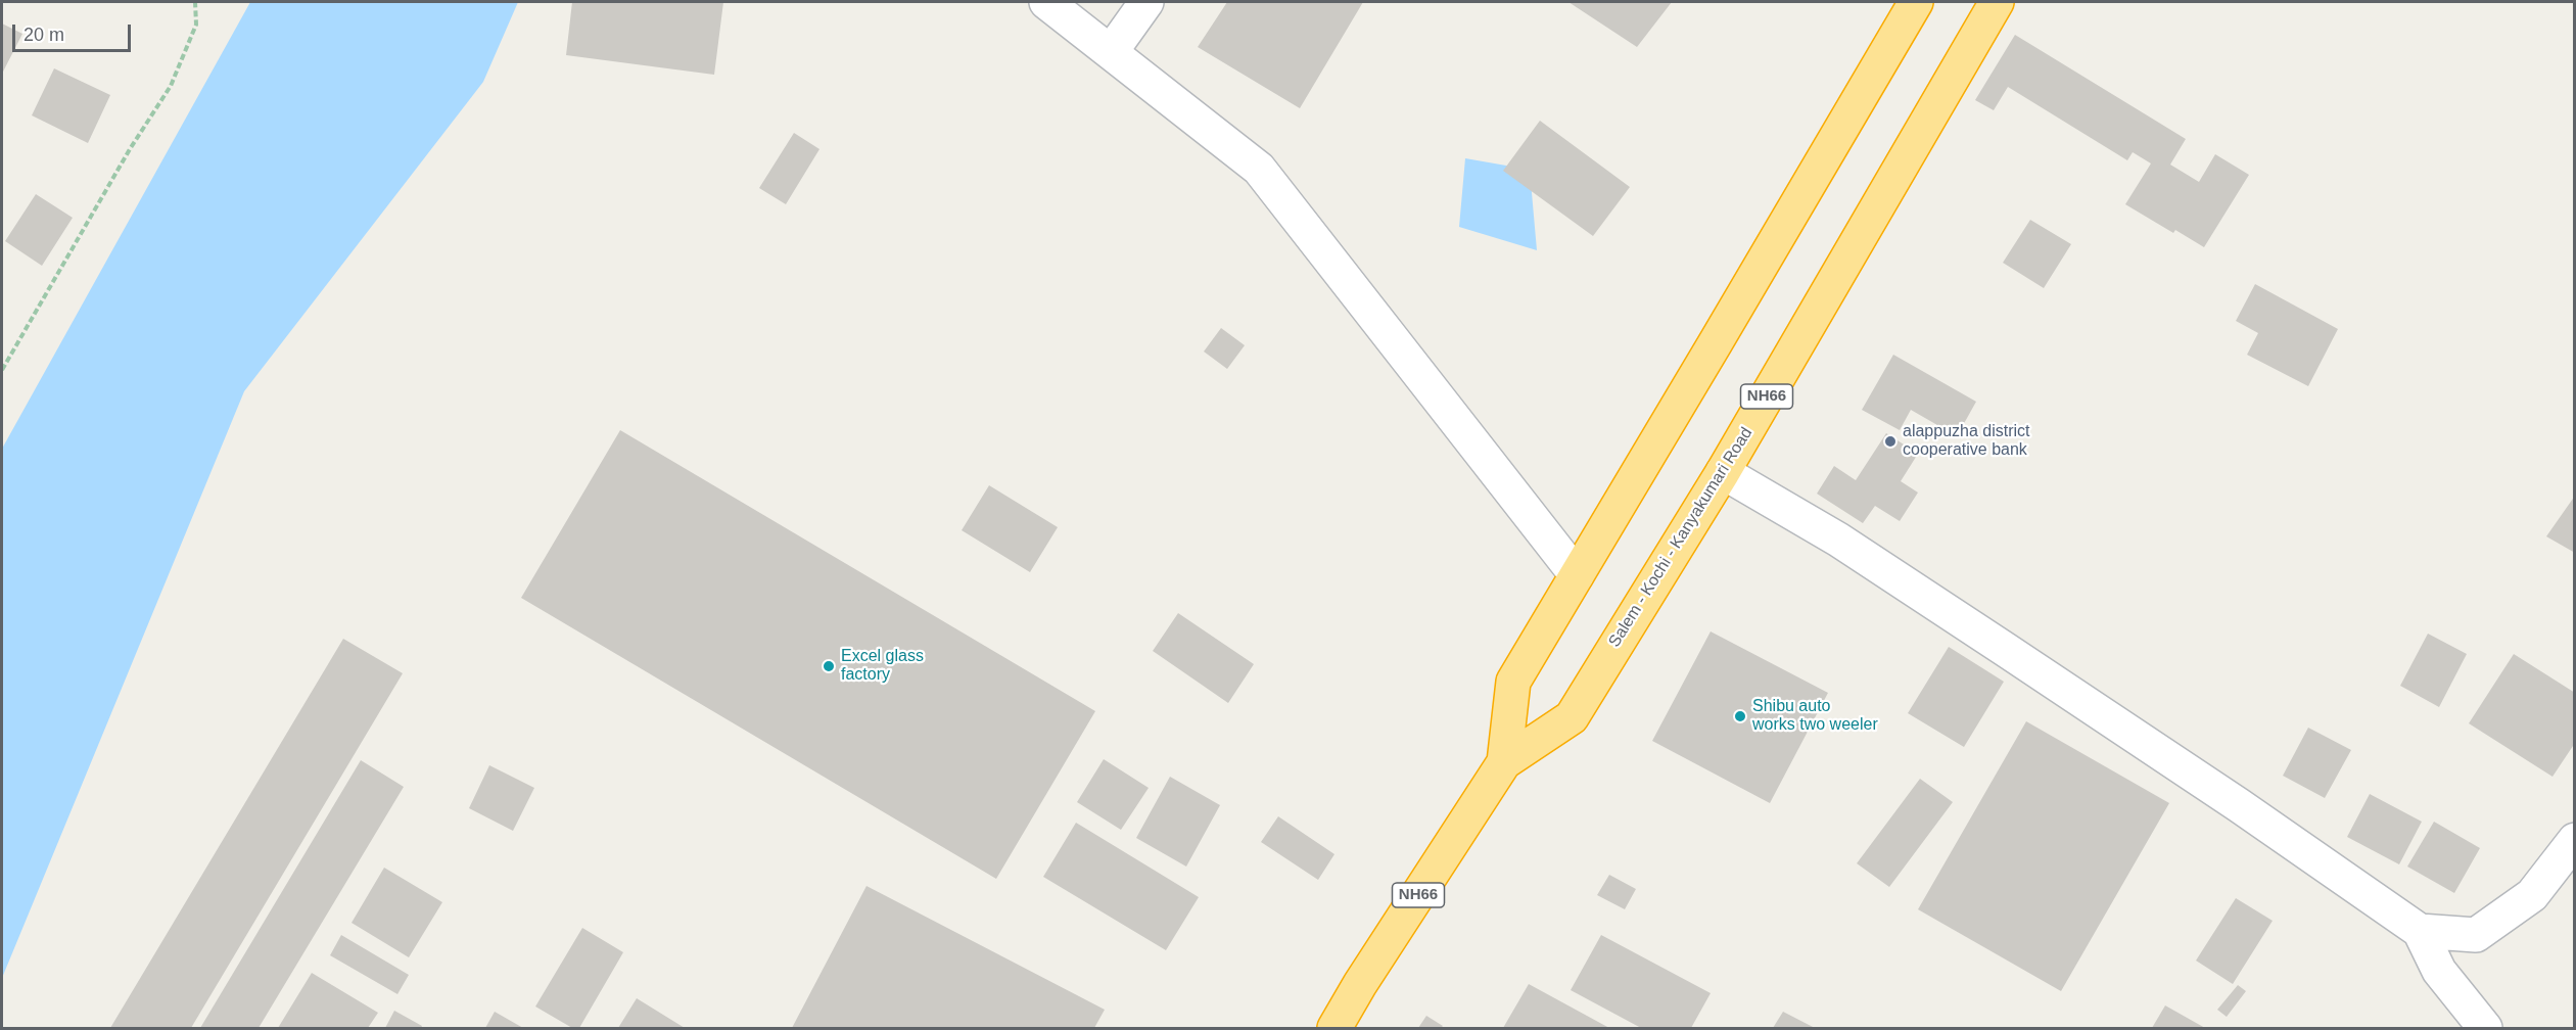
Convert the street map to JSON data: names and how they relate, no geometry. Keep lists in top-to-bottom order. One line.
{"streets":{"highway":["NH66","Salem - Kochi - Kanyakumari Road"]},"places":["alappuzha district cooperative bank","Excel glass factory","Shibu auto works two weeler"],"scale_bar":"20 m"}
